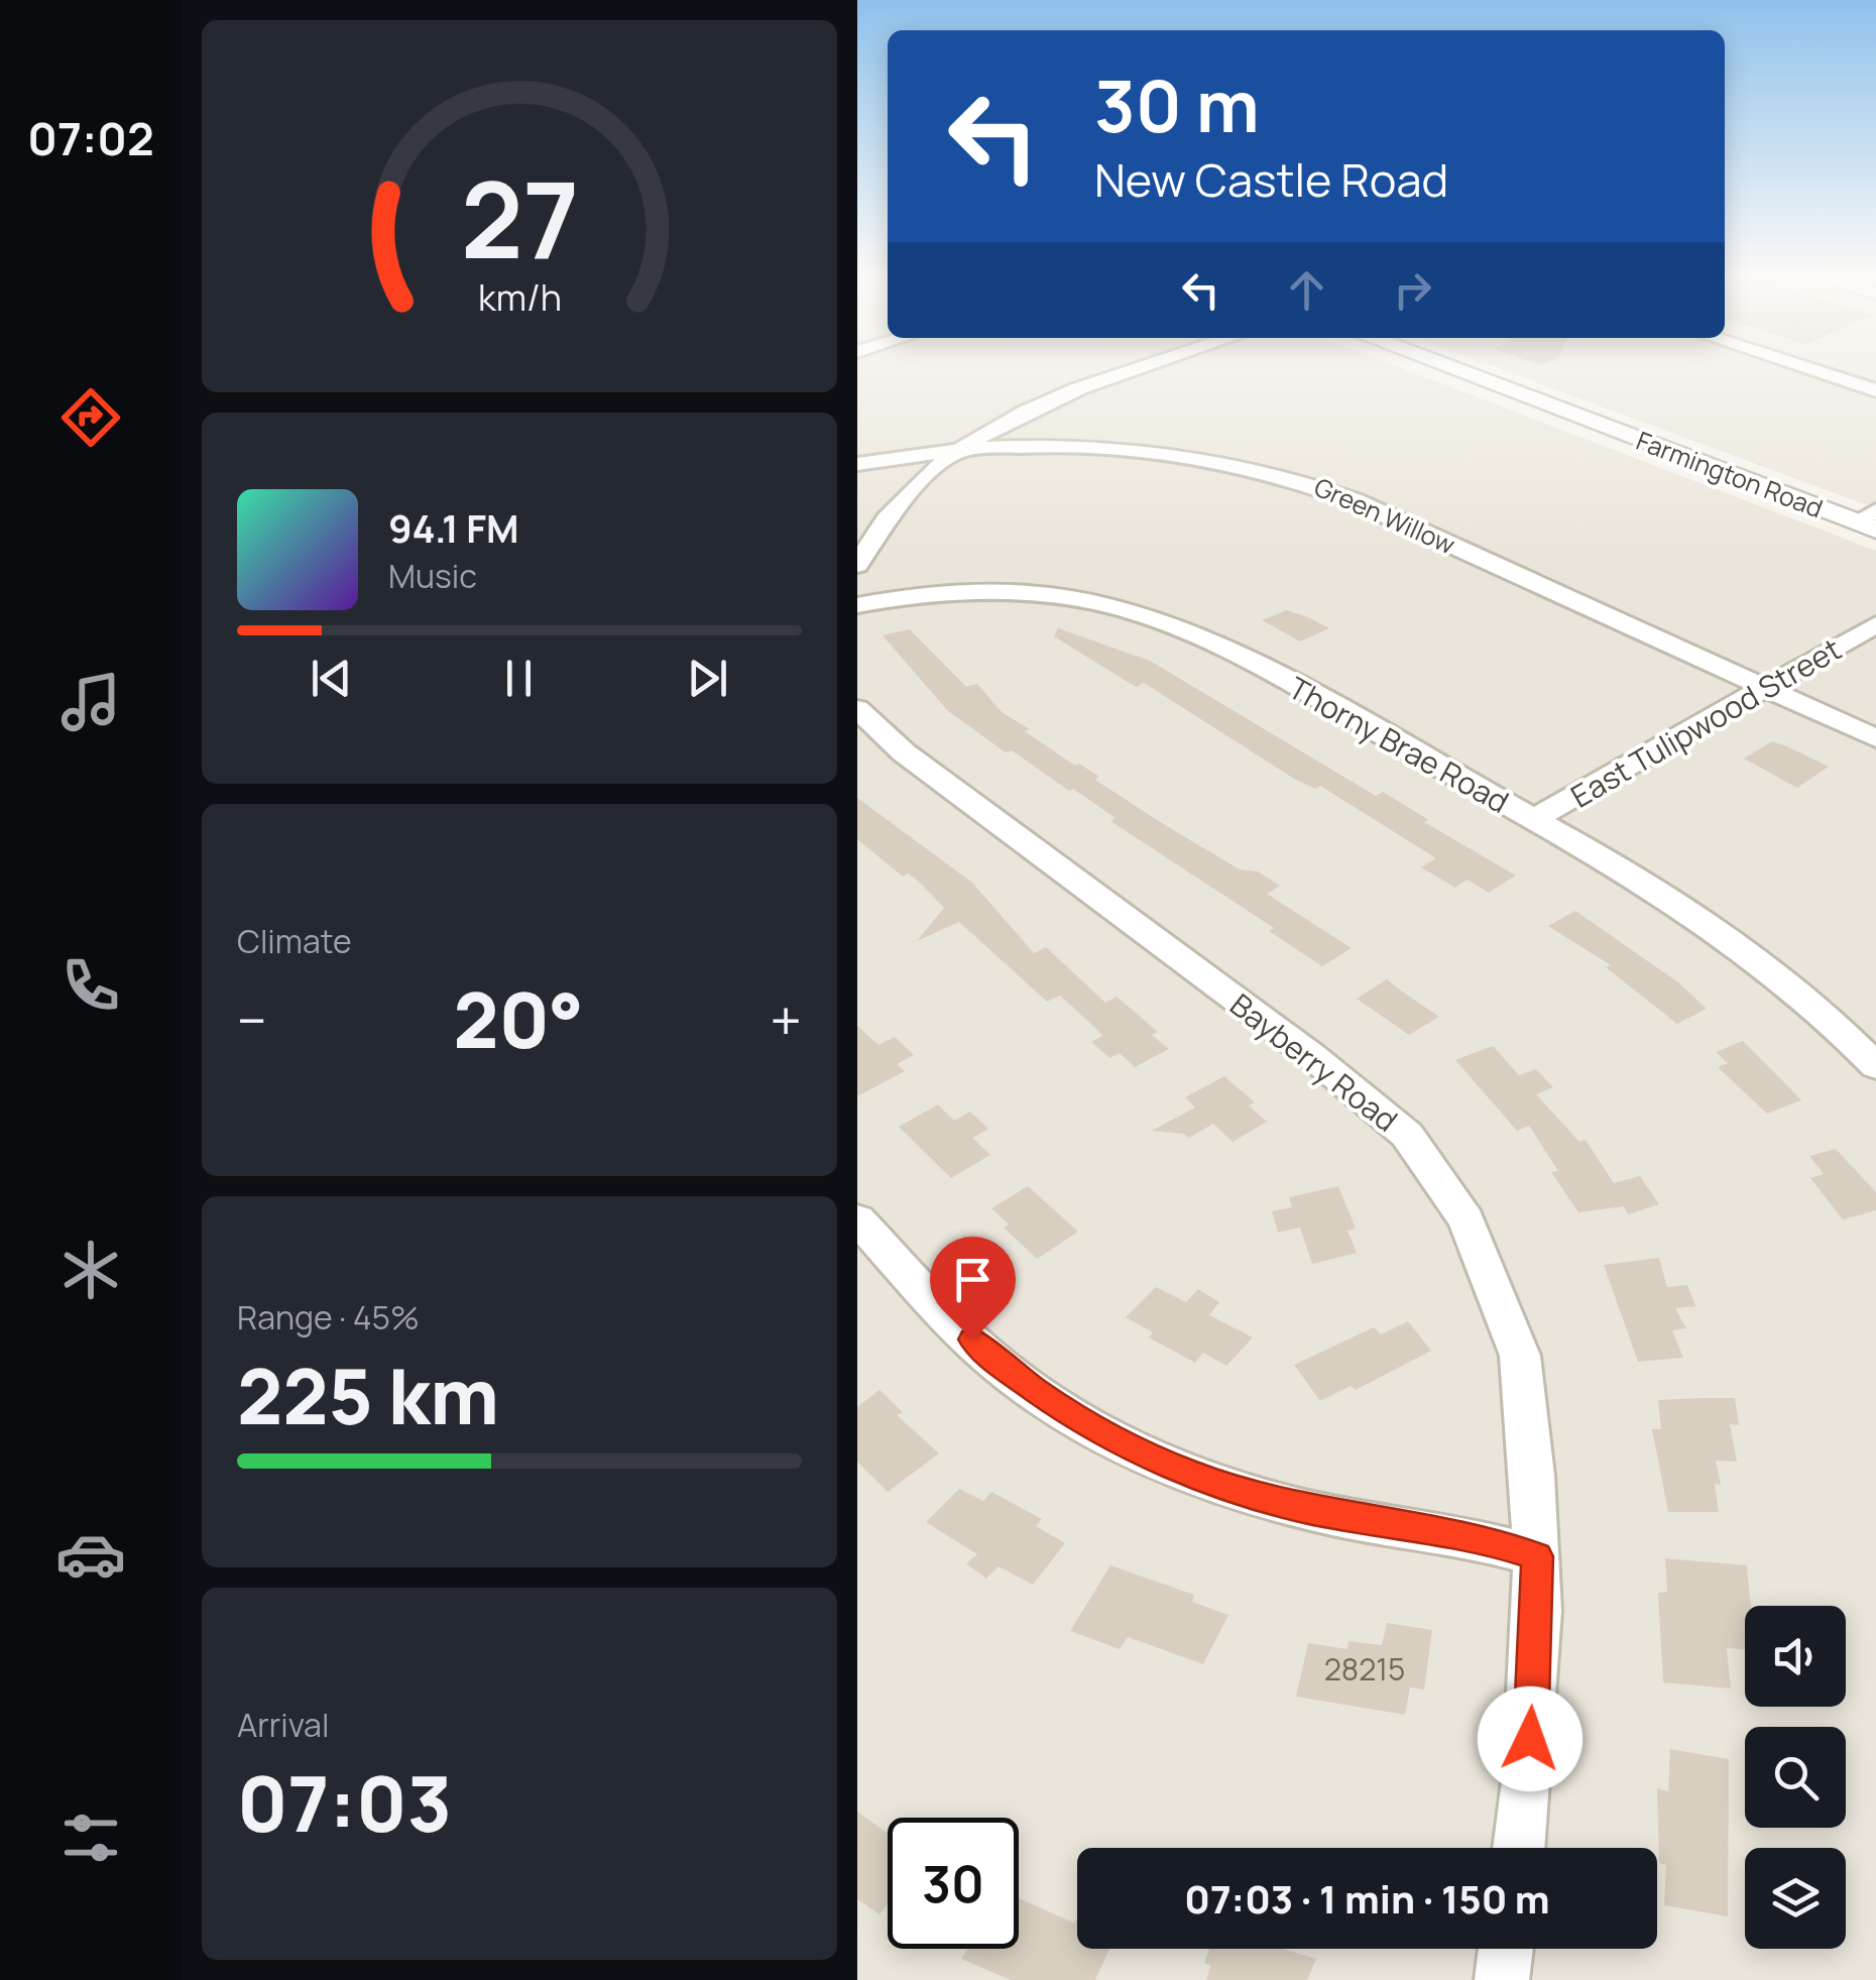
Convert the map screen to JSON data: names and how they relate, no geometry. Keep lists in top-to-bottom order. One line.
{"streets":{"street":["Farmington Road","Green Willow","East Tulipwood Street","Thorny Brae Road","Bayberry Road"]},"crossings":[["Green Willow","East Tulipwood Street"],["East Tulipwood Street","Thorny Brae Road"]],"house_numbers":["28215"],"page":{"tabs":"07:02","turn":["30 m","New Castle Road"],"song":["94.1 FM","Music"],"tile":["Climate",["Range · 45%","225 km"],["Arrival","07:03"]],"heat":["−","20°","+"],"limit":"30","trip":"07:03 · 1 min · 150 m","gauge":["27","km/h"]}}
